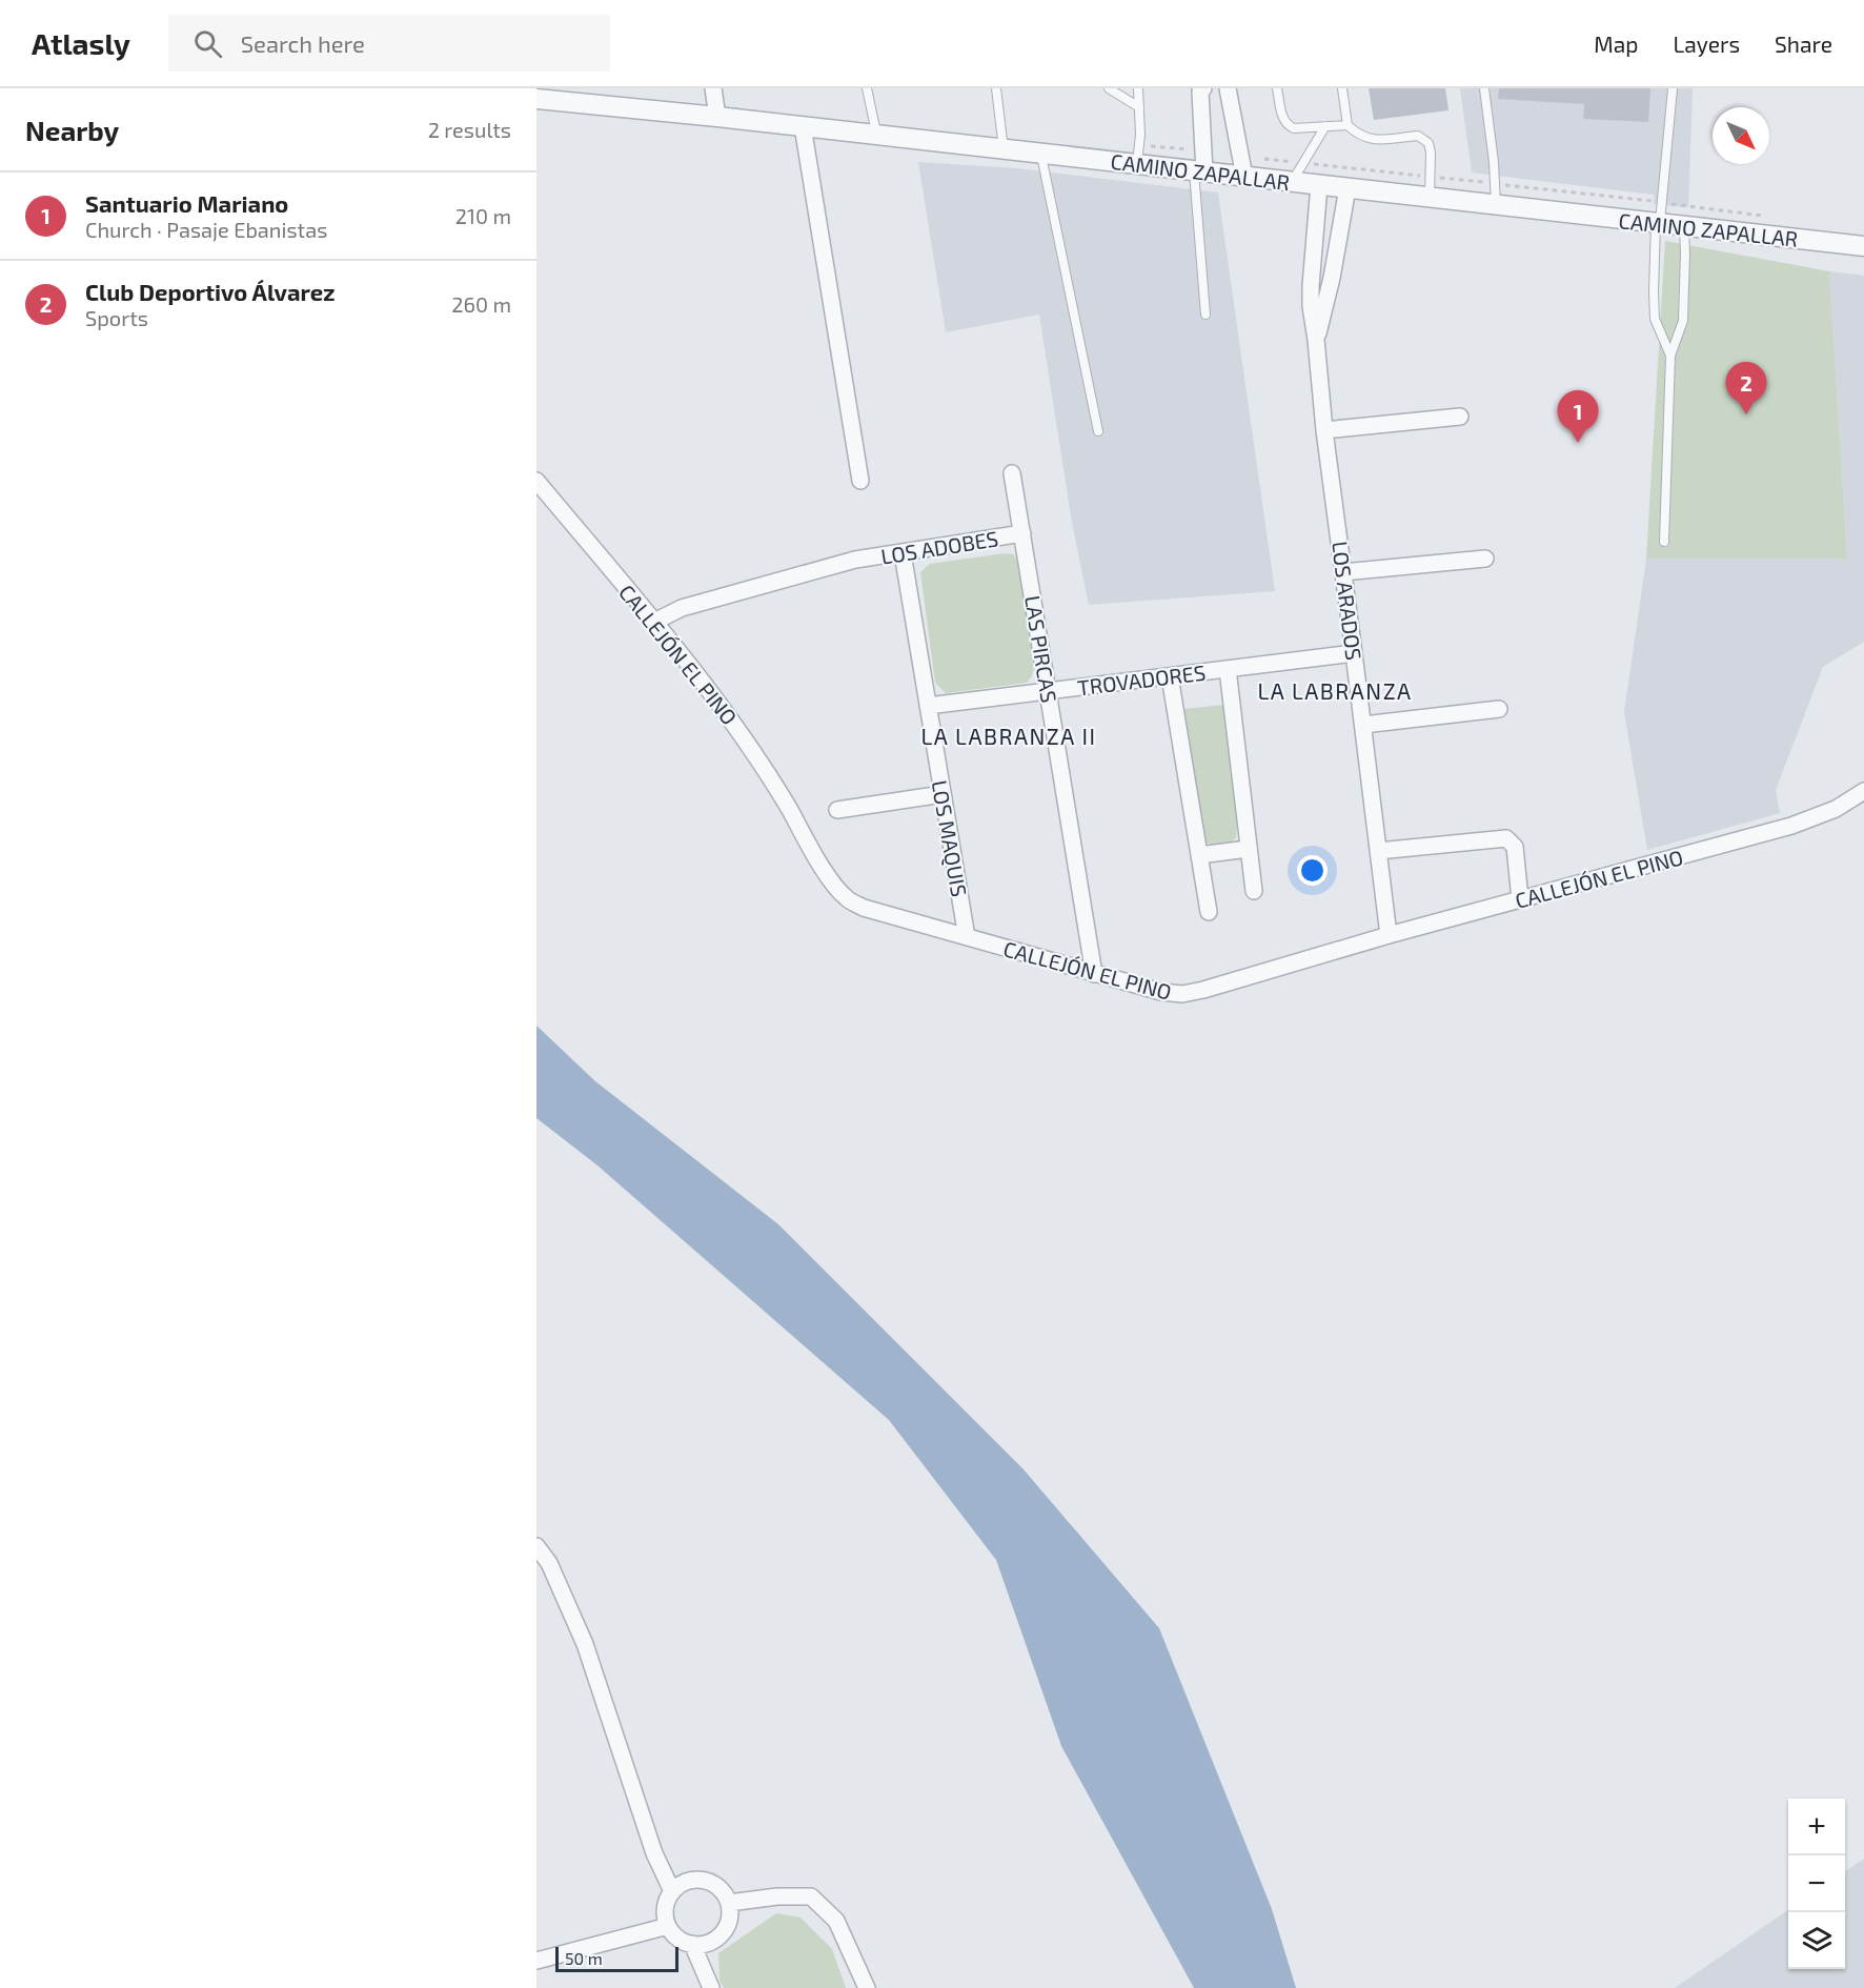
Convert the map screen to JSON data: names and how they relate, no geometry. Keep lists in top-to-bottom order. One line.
{"streets":{"street":["CAMINO ZAPALLAR","LOS ADOBES","LOS ARADOS","LAS PIRCAS","CALLEJÓN EL PINO","TROVADORES","LOS MAQUIS"]},"crossings":[["CAMINO ZAPALLAR","LOS ARADOS"],["LOS ADOBES","LAS PIRCAS"],["LOS ADOBES","CALLEJÓN EL PINO"],["LOS ADOBES","LOS MAQUIS"],["LOS ARADOS","CALLEJÓN EL PINO"],["LOS ARADOS","TROVADORES"],["LAS PIRCAS","CALLEJÓN EL PINO"],["LAS PIRCAS","TROVADORES"],["CALLEJÓN EL PINO","LOS MAQUIS"],["TROVADORES","LOS MAQUIS"]],"districts":["LA LABRANZA","LA LABRANZA II"],"scale_bar":"50 m","north":"bottom right","page":{"header":"Atlasly","search":"Search here","nav":["Map","Layers","Share"],"heading":["Nearby","2 results"],"list":[{"mark":"1","name":"Santuario Mariano","note":"Church · Pasaje Ebanistas","value":"210 m"},{"mark":"2","name":"Club Deportivo Álvarez","note":"Sports","value":"260 m"}],"pins":["2","1"],"map_buttons":["+","−"],"scale":"50 m"}}
